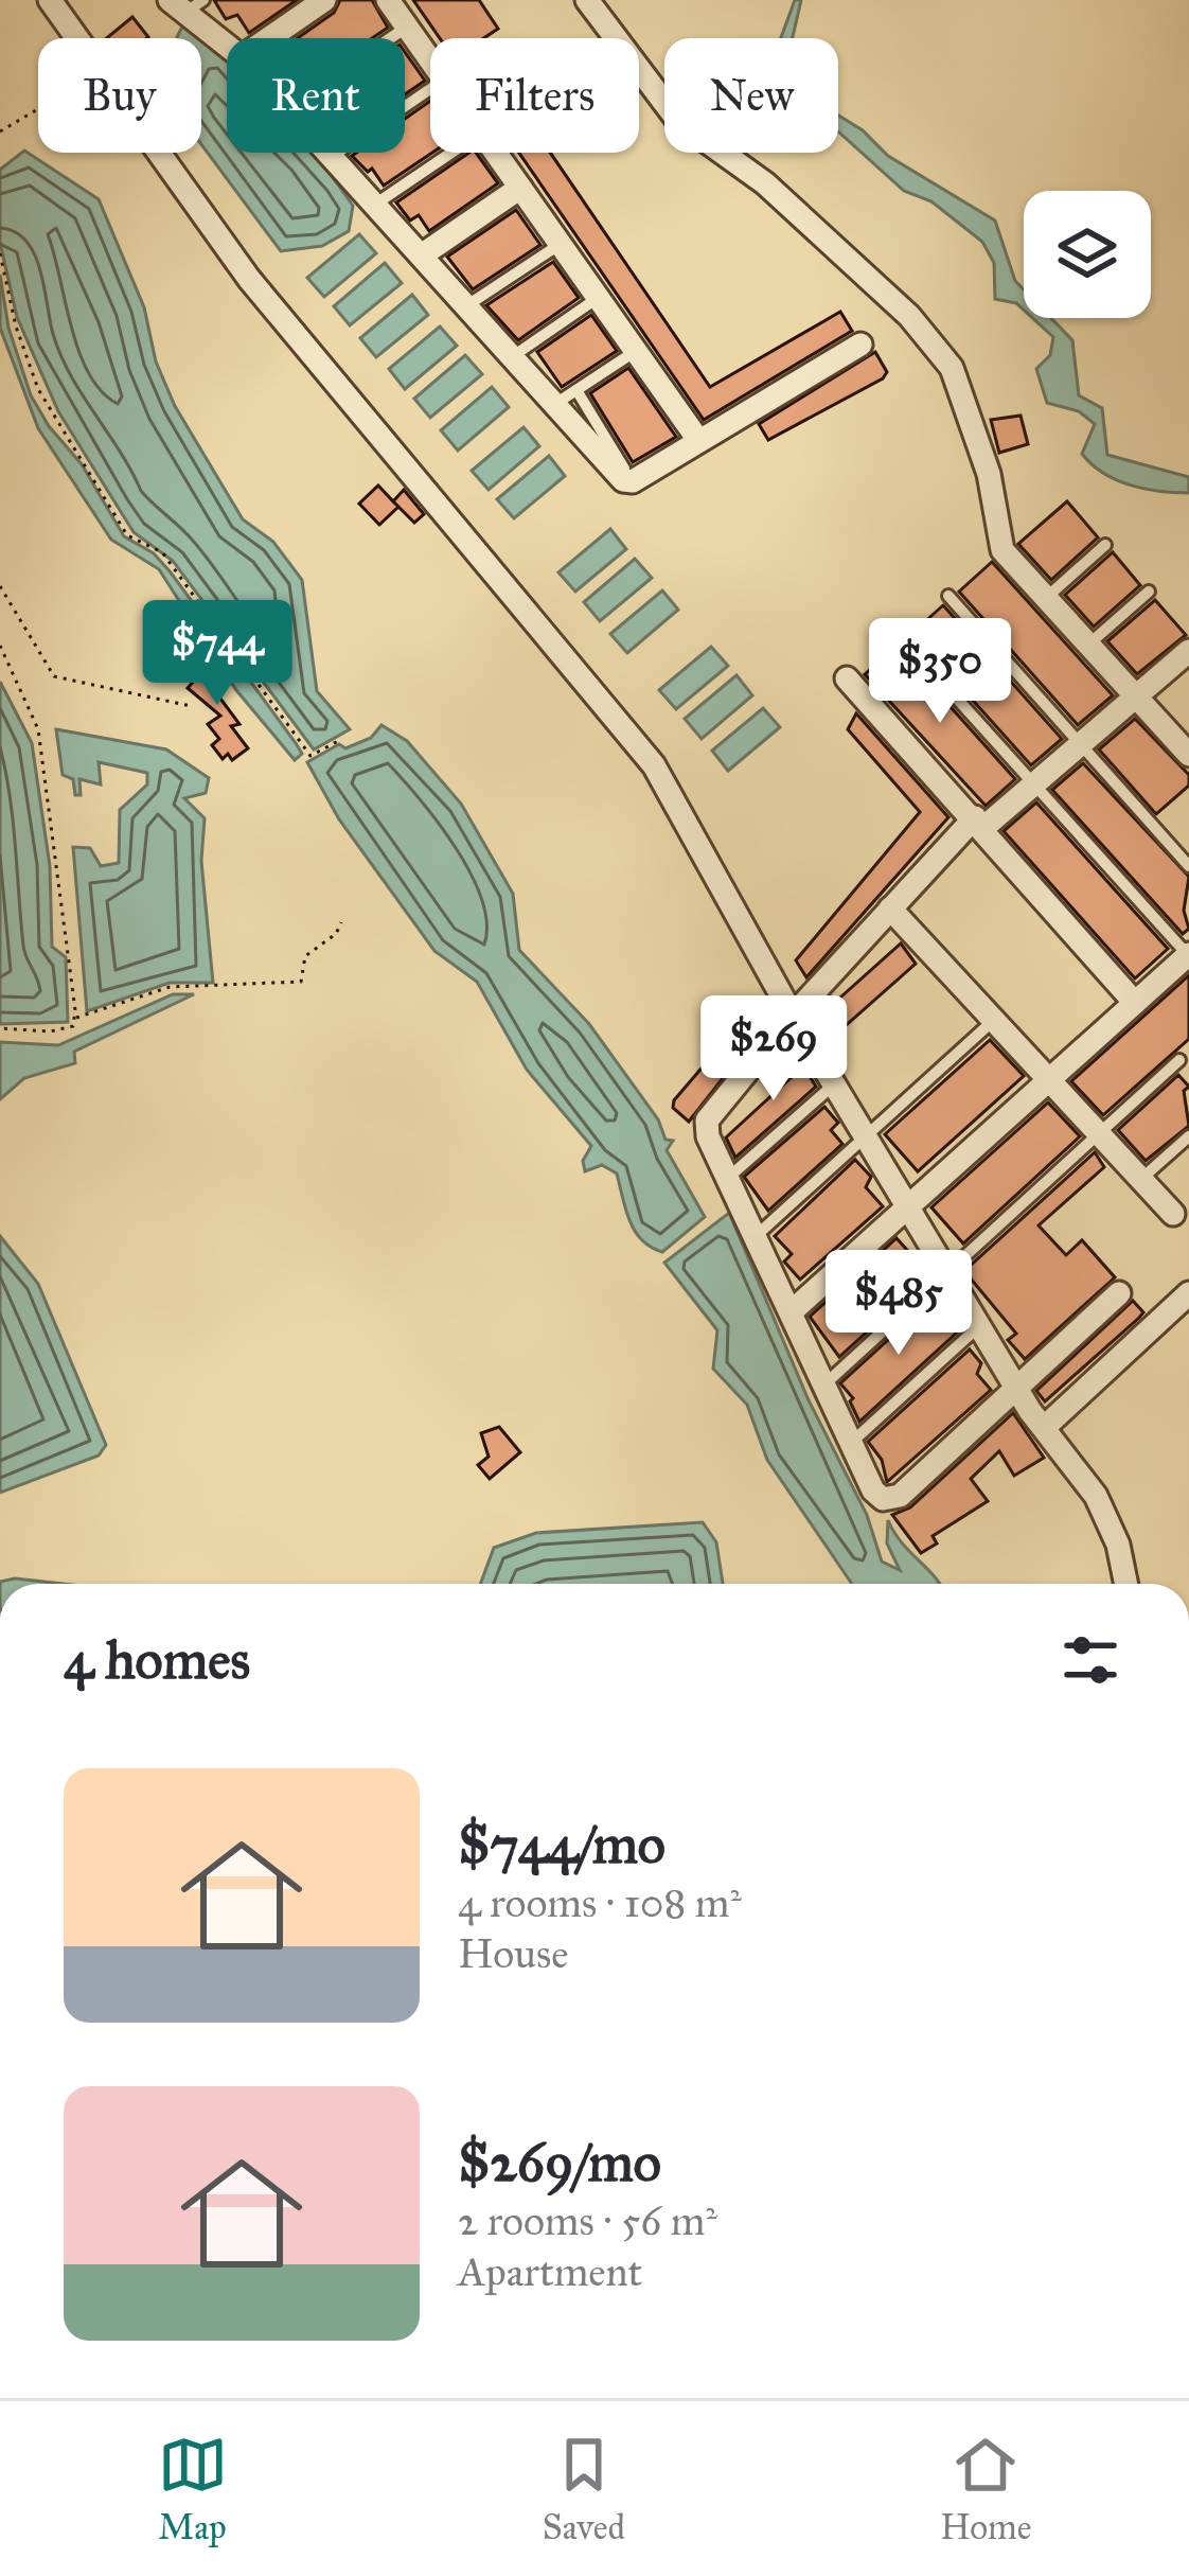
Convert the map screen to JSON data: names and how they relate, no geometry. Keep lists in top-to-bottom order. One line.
{"page":{"chip":["Buy","Rent","Filters","New"],"price":["$744","$350","$269","$485"],"heading":"4 homes","list":[{"name":"$744/mo","note":"4 rooms · 108 m² · House"},{"name":"$269/mo","note":"2 rooms · 56 m² · Apartment"}],"tabs":["Map","Saved","Home"]}}
